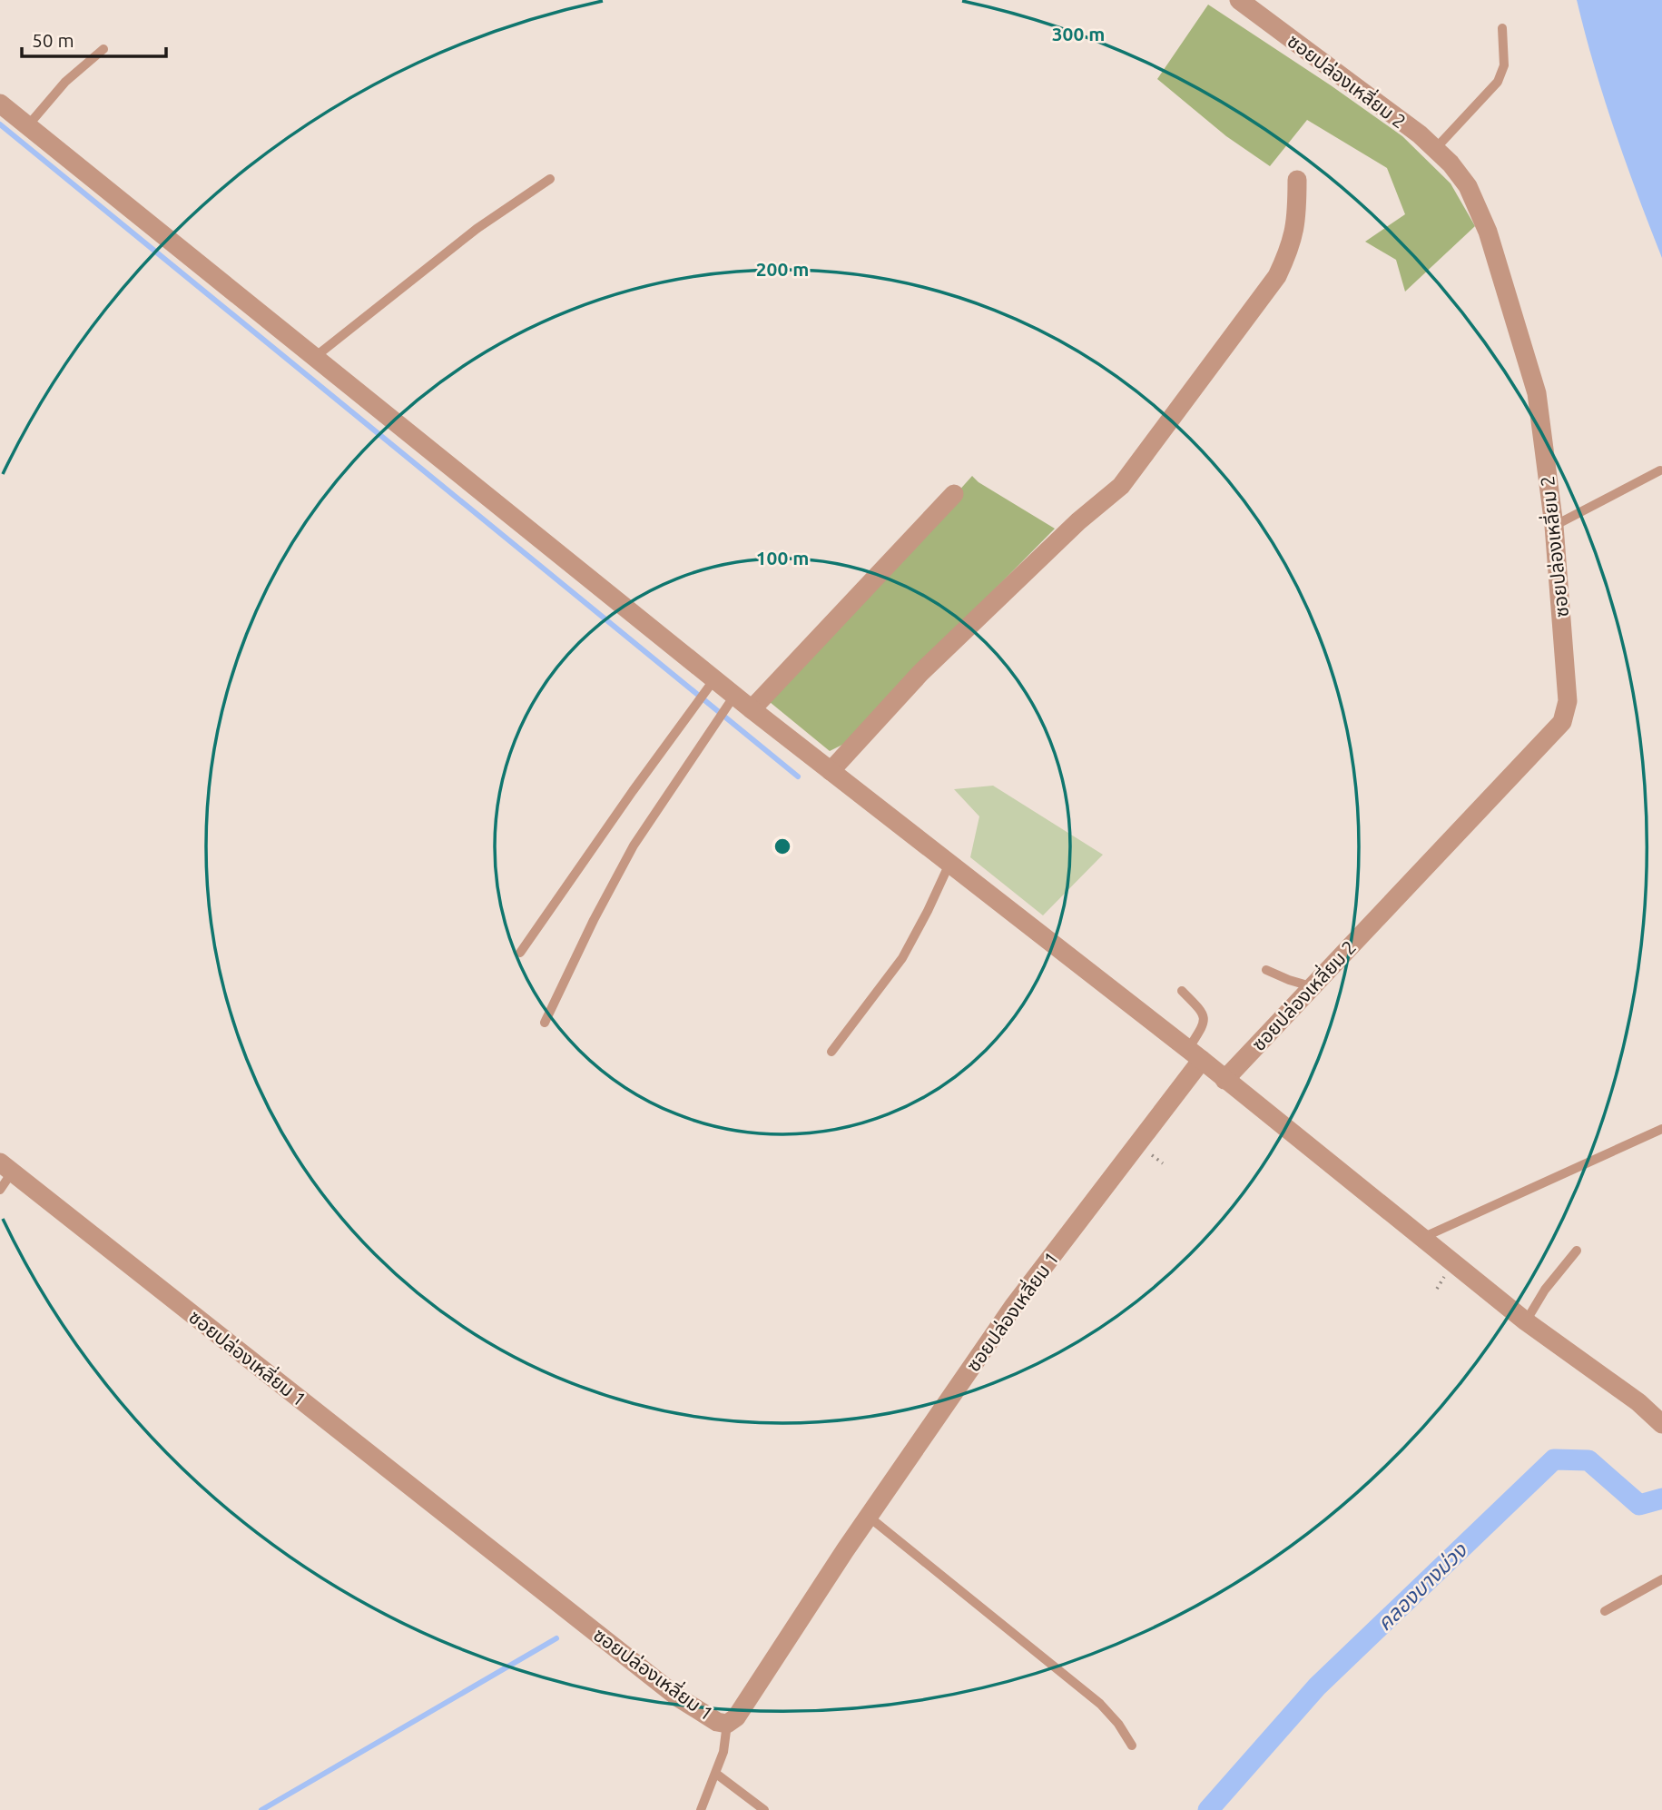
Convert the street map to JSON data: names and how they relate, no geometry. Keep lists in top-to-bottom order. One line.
{"streets":{"street":["ซอยปล่องเหลี่ยม 2","ซอยปล่องเหลี่ยม 1"]},"water":["คลองบางม่วง"],"scale_bar":"50 m","rings":["300 m","200 m","100 m"]}
